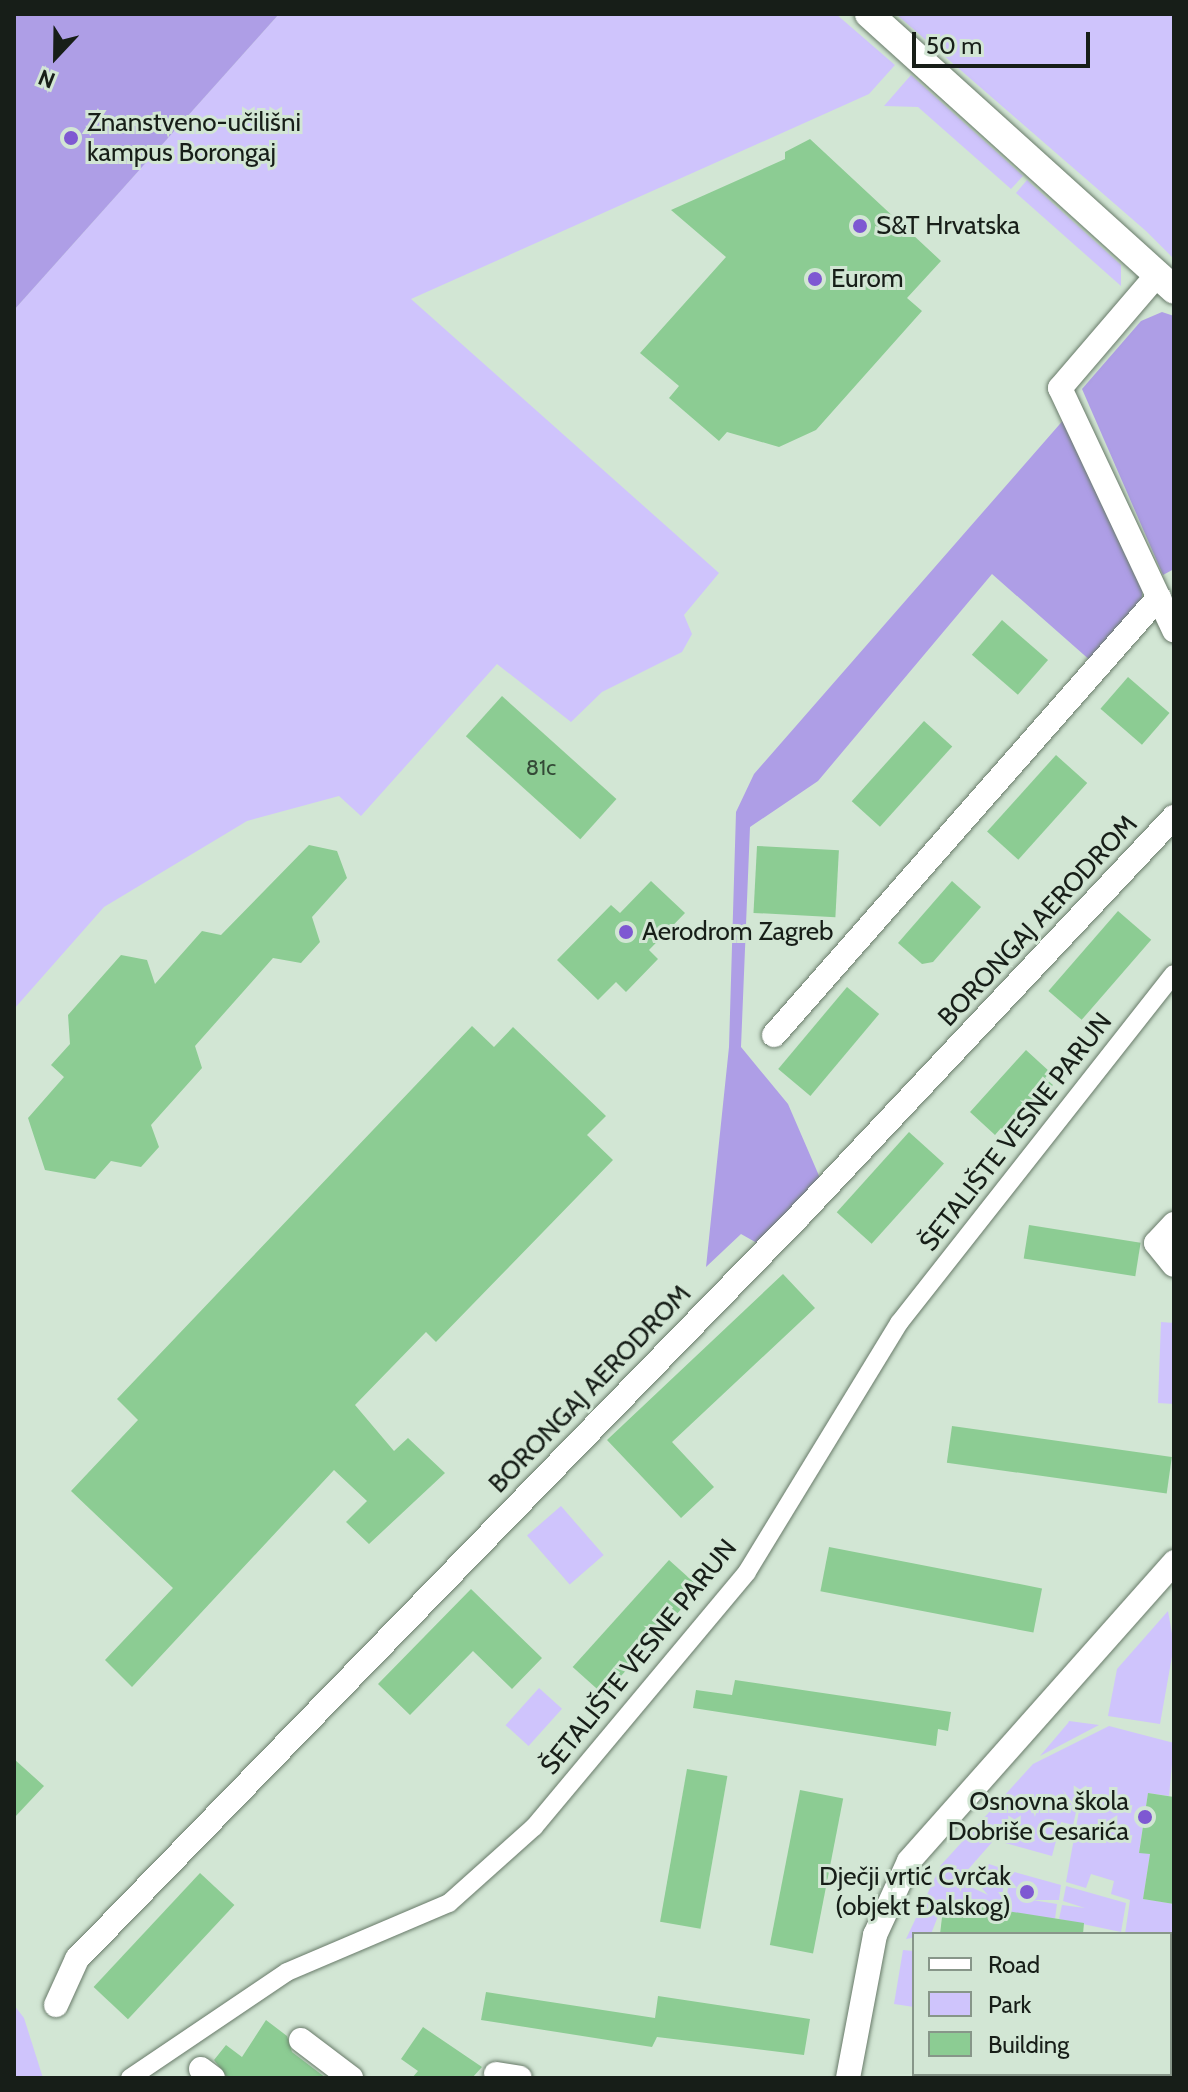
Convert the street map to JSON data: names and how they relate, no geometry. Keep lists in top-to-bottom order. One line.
{"streets":{"street":["BORONGAJ AERODROM","ŠETALIŠTE VESNE PARUN"]},"places":["Znanstveno-učilišni kampus Borongaj","S&T Hrvatska","Eurom","Aerodrom Zagreb","Osnovna škola Dobriše Cesarića","Dječji vrtić Cvrčak (objekt Đalskog)"],"house_numbers":["81c"],"legend":["Road","Park","Building"],"scale_bar":"50 m","north":"bottom"}
